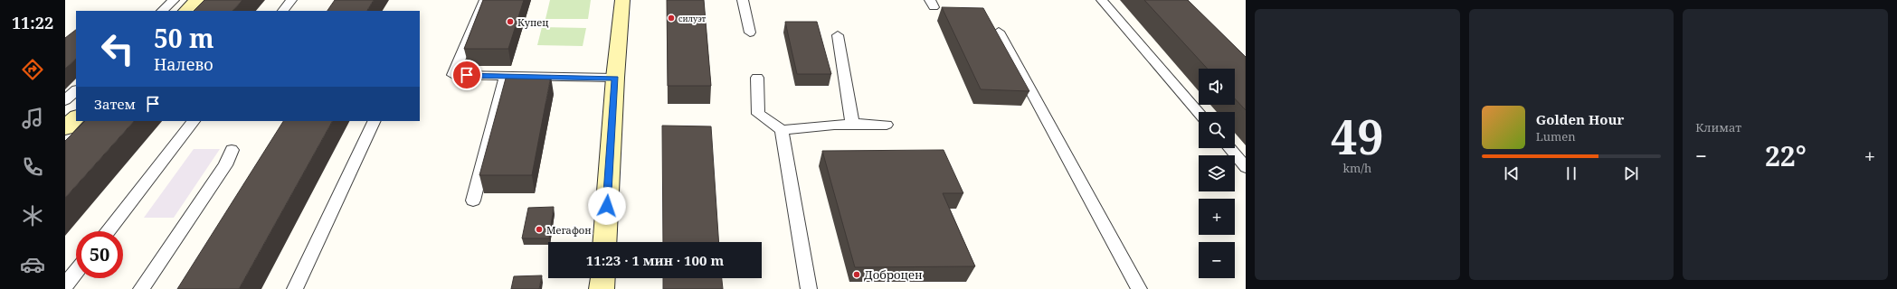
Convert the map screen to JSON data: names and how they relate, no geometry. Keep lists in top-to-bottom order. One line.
{"places":["силуэт","Купец","Мегафон","Доброцен"],"page":{"tabs":"11:22","tile":[["49","km/h"],"Климат"],"turn":["50 m","Налево"],"map_buttons":["+","−"],"then":"Затем","song":["Golden Hour","Lumen"],"heat":["−","22°","+"],"limit":"50","trip":"11:23 · 1 мин · 100 m"}}
